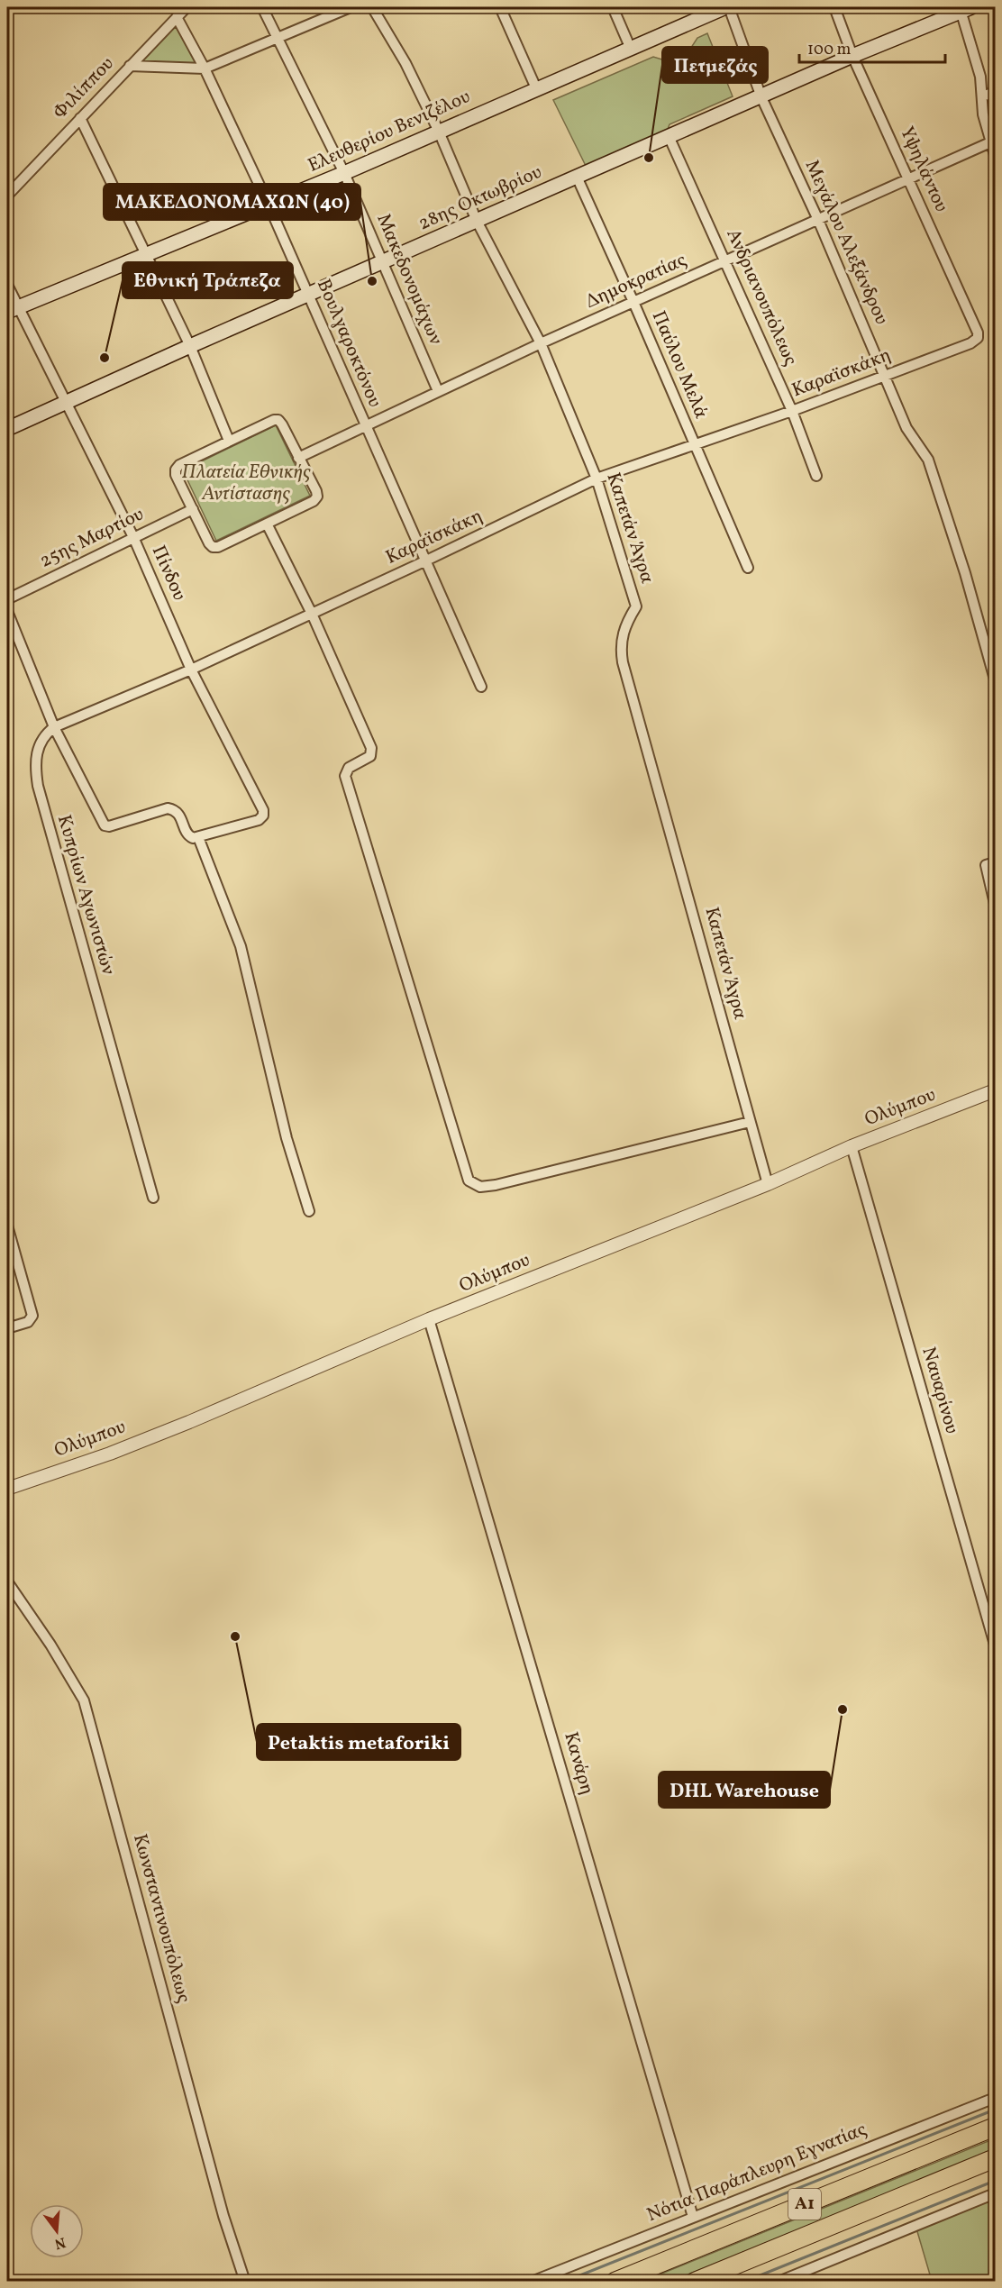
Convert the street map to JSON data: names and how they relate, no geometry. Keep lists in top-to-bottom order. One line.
{"streets":{"highway":["Α1"],"main road":["Ελευθερίου Βενιζέλου","28ης Οκτωβρίου"],"street":["Φιλίππου","Υψηλάντου","Μεγάλου Αλεξάνδρου","Μακεδονομάχων","Δημοκρατίας","Ανδριανουπόλεως","Βουλγαροκτόνου","Παύλου Μελά","Καραϊσκάκη","Καπετάν Άγρα","25ης Μαρτίου","Πίνδου","Κυπρίων Αγωνιστών","Ολύμπου","Ναυαρίνου","Κανάρη","Κωνσταντινουπόλεως","Νότια Παράπλευρη Εγνατίας"]},"crossings":[["Φιλίππου","Βουλγαροκτόνου"],["Ελευθερίου Βενιζέλου","Μεγάλου Αλεξάνδρου"],["Ελευθερίου Βενιζέλου","Μακεδονομάχων"],["Ελευθερίου Βενιζέλου","Βουλγαροκτόνου"],["Ελευθερίου Βενιζέλου","Καπετάν Άγρα"],["Ελευθερίου Βενιζέλου","Πίνδου"],["Υψηλάντου","28ης Οκτωβρίου"],["Υψηλάντου","Δημοκρατίας"],["Υψηλάντου","Καραϊσκάκη"],["28ης Οκτωβρίου","Μεγάλου Αλεξάνδρου"],["28ης Οκτωβρίου","Μακεδονομάχων"],["28ης Οκτωβρίου","Ανδριανουπόλεως"],["28ης Οκτωβρίου","Βουλγαροκτόνου"],["28ης Οκτωβρίου","Παύλου Μελά"],["28ης Οκτωβρίου","Καπετάν Άγρα"],["28ης Οκτωβρίου","Πίνδου"],["Μεγάλου Αλεξάνδρου","Δημοκρατίας"],["Μεγάλου Αλεξάνδρου","Καραϊσκάκη"],["Μακεδονομάχων","Δημοκρατίας"],["Δημοκρατίας","Ανδριανουπόλεως"],["Δημοκρατίας","Βουλγαροκτόνου"],["Δημοκρατίας","Παύλου Μελά"],["Δημοκρατίας","Καπετάν Άγρα"],["Ανδριανουπόλεως","Καραϊσκάκη"],["Βουλγαροκτόνου","Καραϊσκάκη"],["Παύλου Μελά","Καραϊσκάκη"],["Καραϊσκάκη","Καπετάν Άγρα"],["Καραϊσκάκη","Πίνδου"],["Καραϊσκάκη","Κυπρίων Αγωνιστών"],["Καπετάν Άγρα","Ολύμπου"],["25ης Μαρτίου","Πίνδου"],["Ολύμπου","Ναυαρίνου"],["Ολύμπου","Κανάρη"],["Κανάρη","Νότια Παράπλευρη Εγνατίας"]],"parks":["Πλατεία Εθνικής Αντίστασης"],"places":["Πετμεζάς","ΜΑΚΕΔΟΝΟΜΑΧΩΝ (40)","Εθνική Τράπεζα","Petaktis metaforiki","DHL Warehouse"],"scale_bar":"100 m","north":"bottom"}
